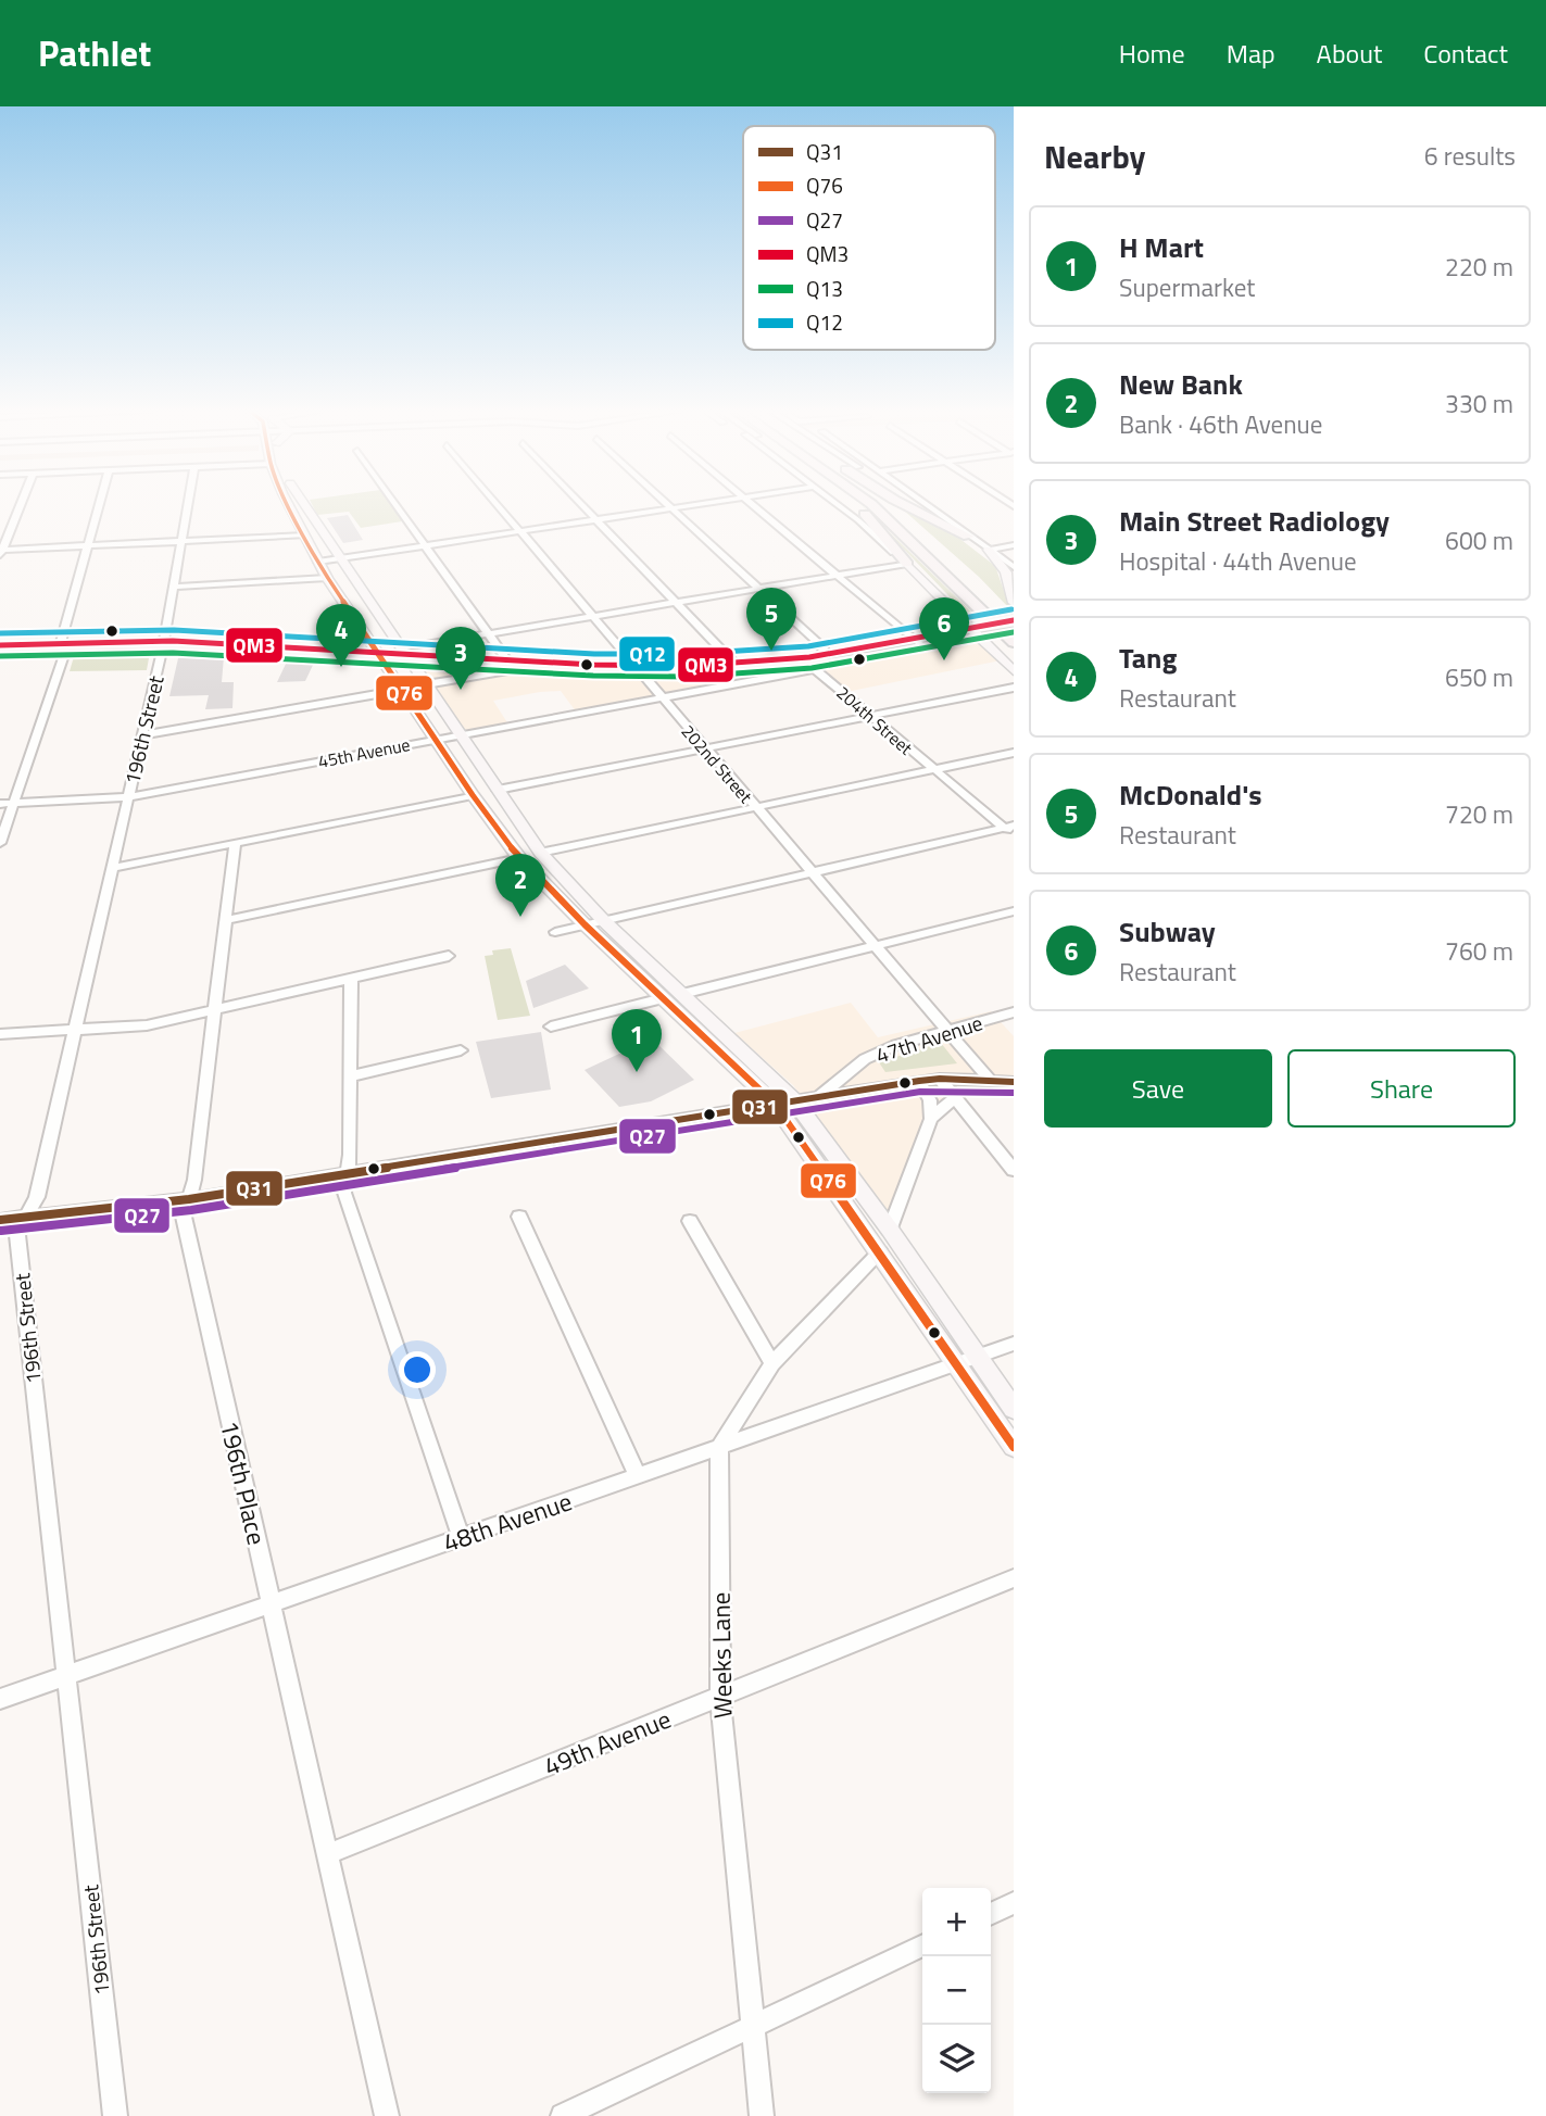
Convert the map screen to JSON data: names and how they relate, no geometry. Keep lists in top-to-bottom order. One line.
{"streets":{"street":["204th Street","196th Street","45th Avenue","202nd Street","47th Avenue","196th Place","48th Avenue","Weeks Lane","49th Avenue"]},"crossings":[["204th Street","45th Avenue"],["196th Street","45th Avenue"],["196th Street","47th Avenue"],["196th Street","48th Avenue"],["45th Avenue","202nd Street"],["202nd Street","47th Avenue"],["47th Avenue","196th Place"],["196th Place","48th Avenue"],["196th Place","49th Avenue"],["48th Avenue","Weeks Lane"],["Weeks Lane","49th Avenue"]],"lines":["transit line Q76","transit line Q12","transit line QM3","transit line Q13","transit line Q31","transit line Q27"],"legend":["Q31","Q76","Q27","QM3","Q13","Q12"],"page":{"header":"Pathlet","nav":["Home","Map","About","Contact"],"heading":["Nearby","6 results"],"list":[{"mark":"1","name":"H Mart","note":"Supermarket","value":"220 m"},{"mark":"2","name":"New Bank","note":"Bank · 46th Avenue","value":"330 m"},{"mark":"3","name":"Main Street Radiology","note":"Hospital · 44th Avenue","value":"600 m"},{"mark":"4","name":"Tang","note":"Restaurant","value":"650 m"},{"mark":"5","name":"McDonald's","note":"Restaurant","value":"720 m"},{"mark":"6","name":"Subway","note":"Restaurant","value":"760 m"}],"pins":["5","6","4","3","2","1"],"buttons":["Save","Share"],"map_buttons":["+","−"]}}
